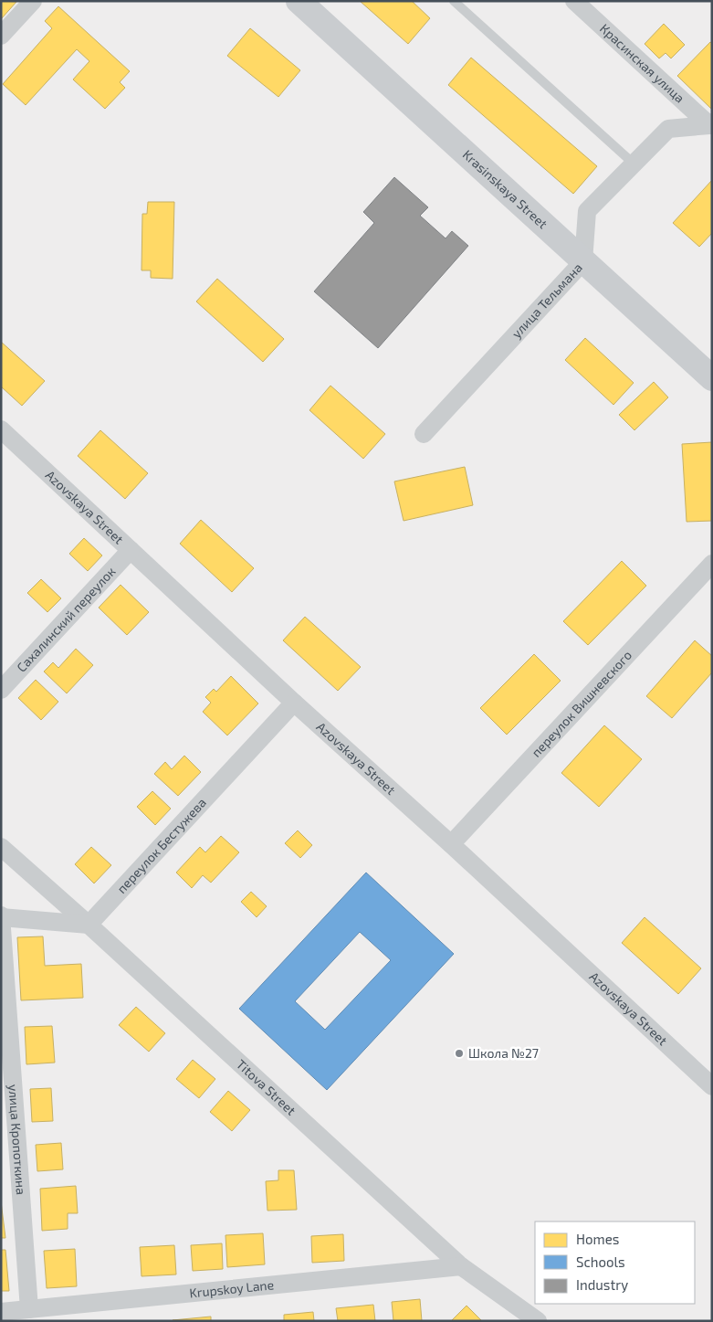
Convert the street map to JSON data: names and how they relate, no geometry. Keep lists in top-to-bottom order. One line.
{"streets":{"main road":["Krasinskaya Street"],"street":["Красинская улица","улица Тельмана","Azovskaya Street","Сахалинский переулок","переулок Вишневского","переулок Бестужева","Titova Street","улица Кропоткина","Krupskoy Lane"]},"crossings":[["Красинская улица","улица Тельмана"],["Krasinskaya Street","улица Тельмана"],["Azovskaya Street","Сахалинский переулок"],["Azovskaya Street","переулок Вишневского"],["Azovskaya Street","переулок Бестужева"],["переулок Бестужева","Titova Street"],["Titova Street","Krupskoy Lane"],["улица Кропоткина","Krupskoy Lane"]],"places":["Школа №27"],"legend":["Homes","Schools","Industry"]}
